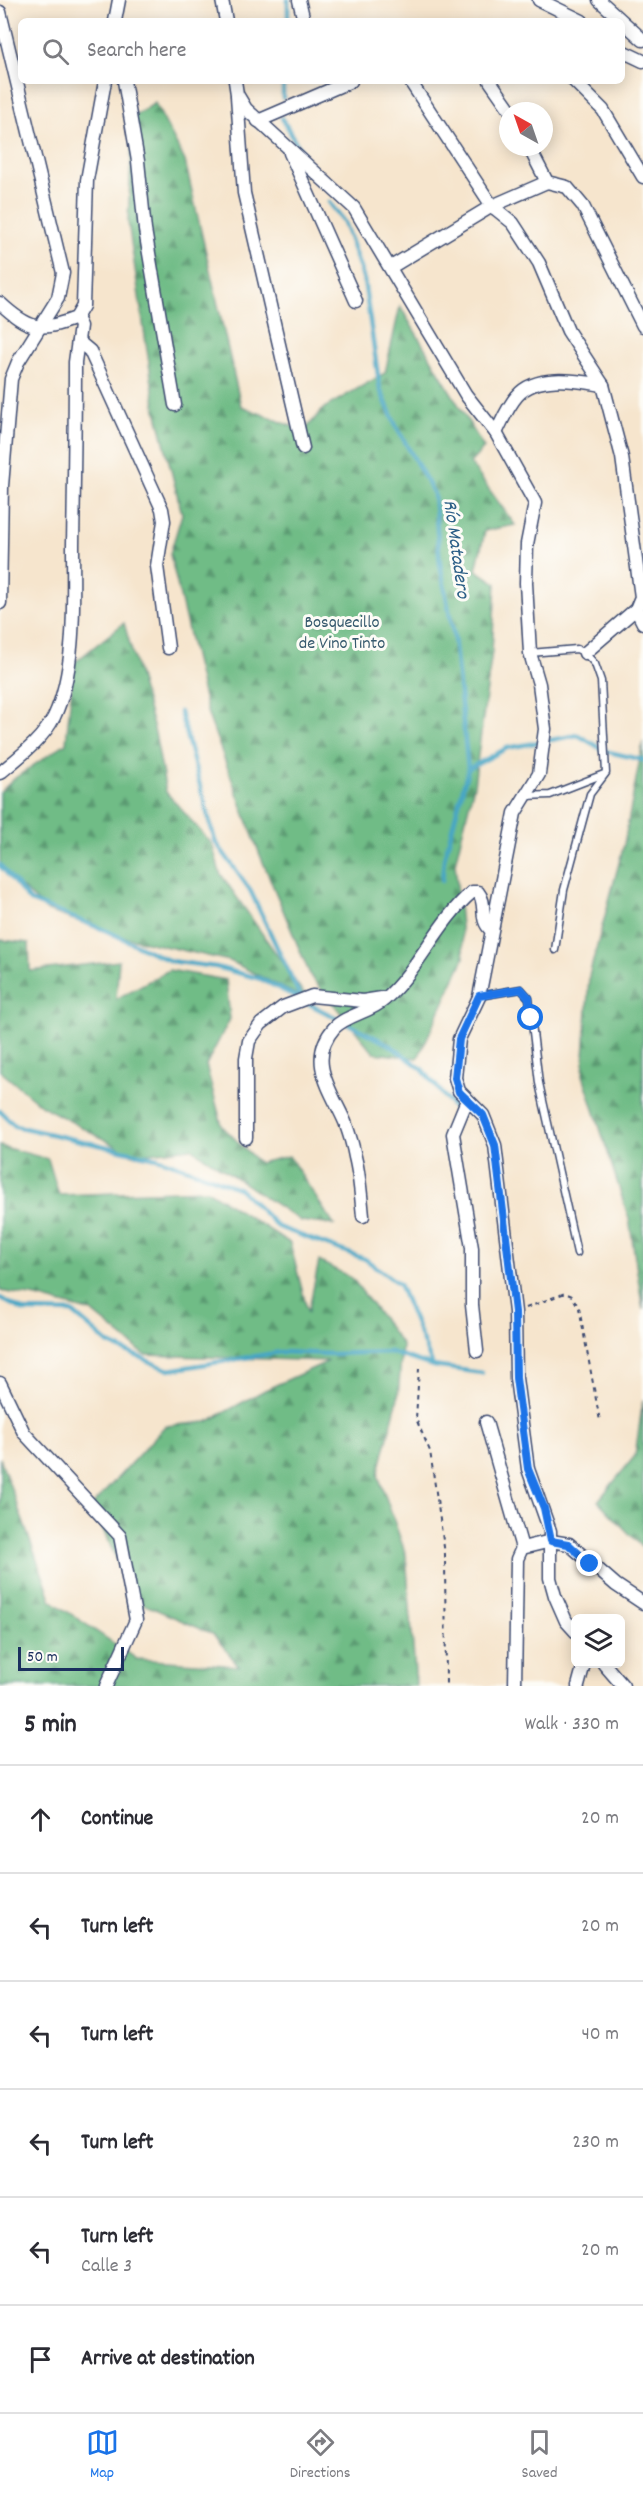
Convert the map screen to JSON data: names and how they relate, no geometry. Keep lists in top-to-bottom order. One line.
{"water":["Río Matadero"],"parks":["Bosquecillo de Vino Tinto"],"scale_bar":"50 m","north":"top left","page":{"search":"Search here","scale":"50 m","heading":["5 min","Walk · 330 m"],"list":[["Continue","20 m"],["Turn left","20 m"],["Turn left","40 m"],["Turn left","230 m"],["Turn left","Calle 3","20 m"],"Arrive at destination"],"nav":["Map","Directions","Saved"]}}
